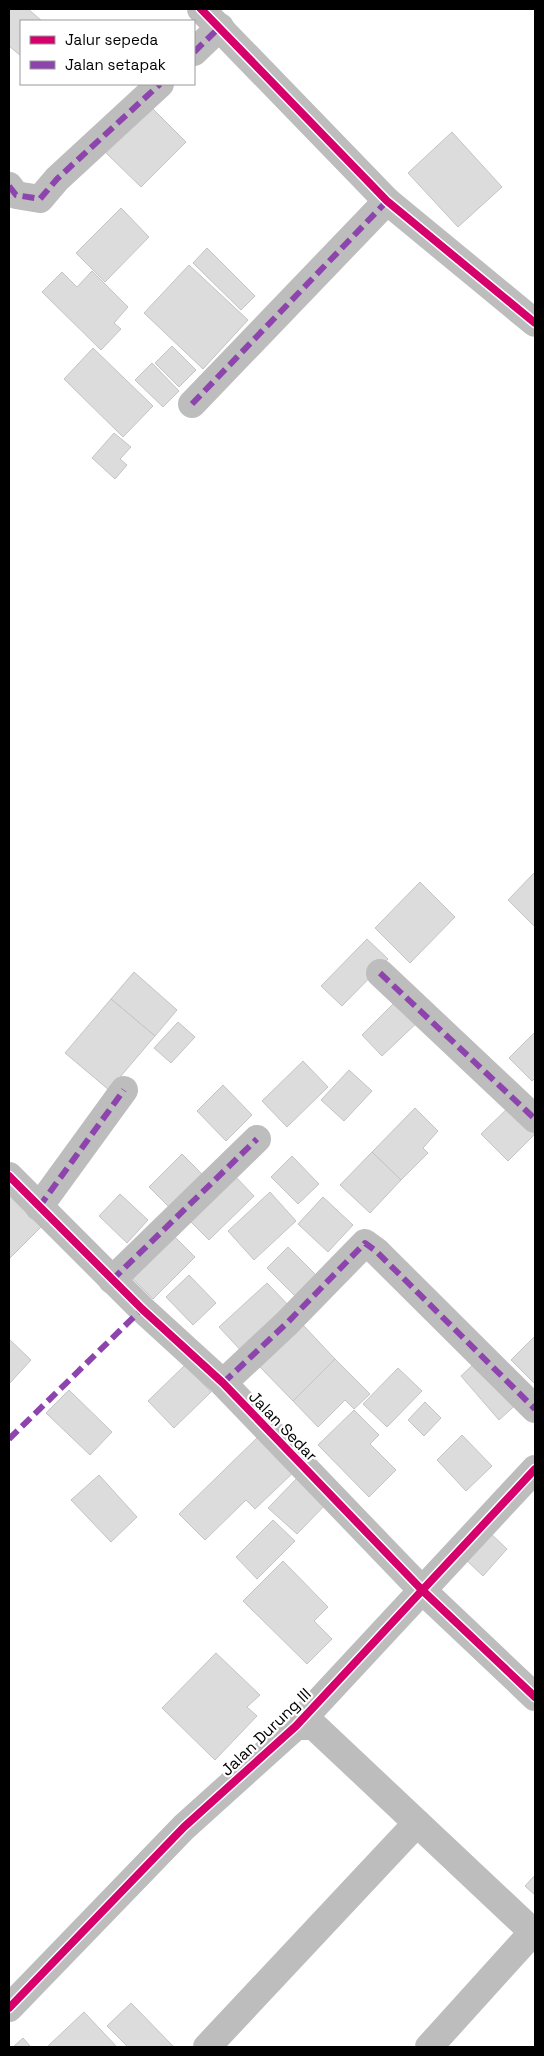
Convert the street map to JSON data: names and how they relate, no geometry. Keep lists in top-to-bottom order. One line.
{"streets":{"street":["Jalan Sedar","Jalan Durung III"]},"crossings":[["Jalan Sedar","Jalan Durung III"]],"legend":["Jalur sepeda","Jalan setapak"]}
